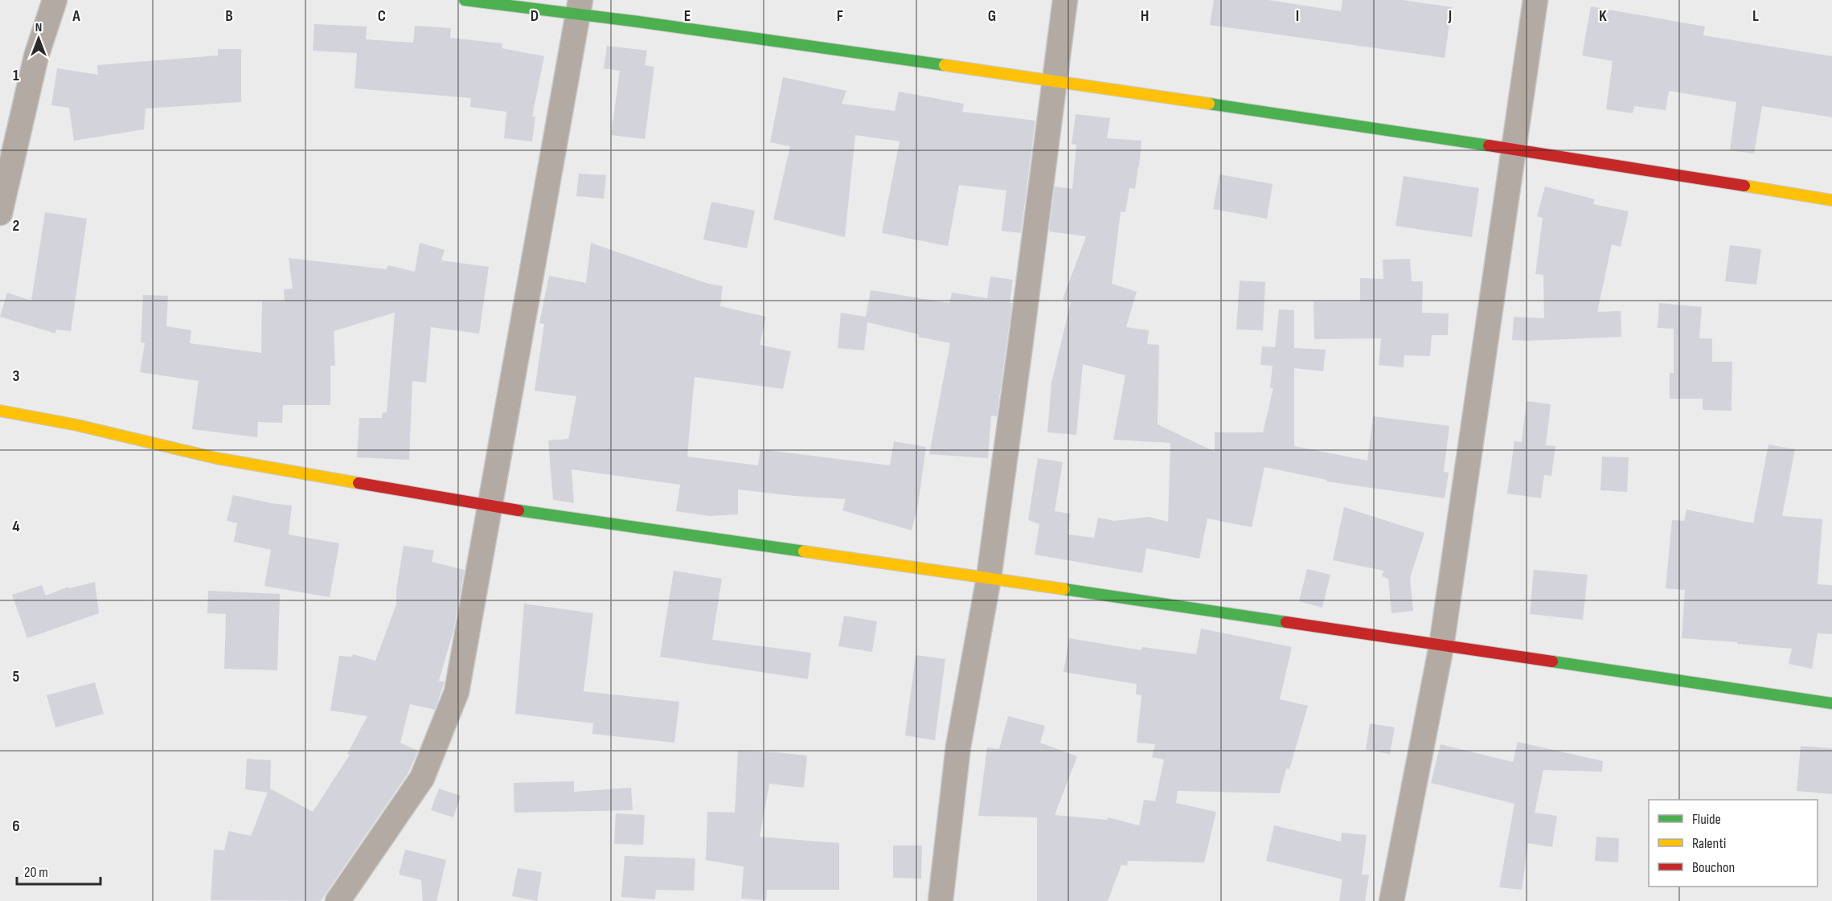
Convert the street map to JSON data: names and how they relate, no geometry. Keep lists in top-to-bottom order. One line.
{"legend":["Fluide","Ralenti","Bouchon"],"scale_bar":"20 m","north":"top","grid":{"columns":["A","B","C","D","E","F","G","H","I","J","K","L"],"rows":["1","2","3","4","5","6"]}}
